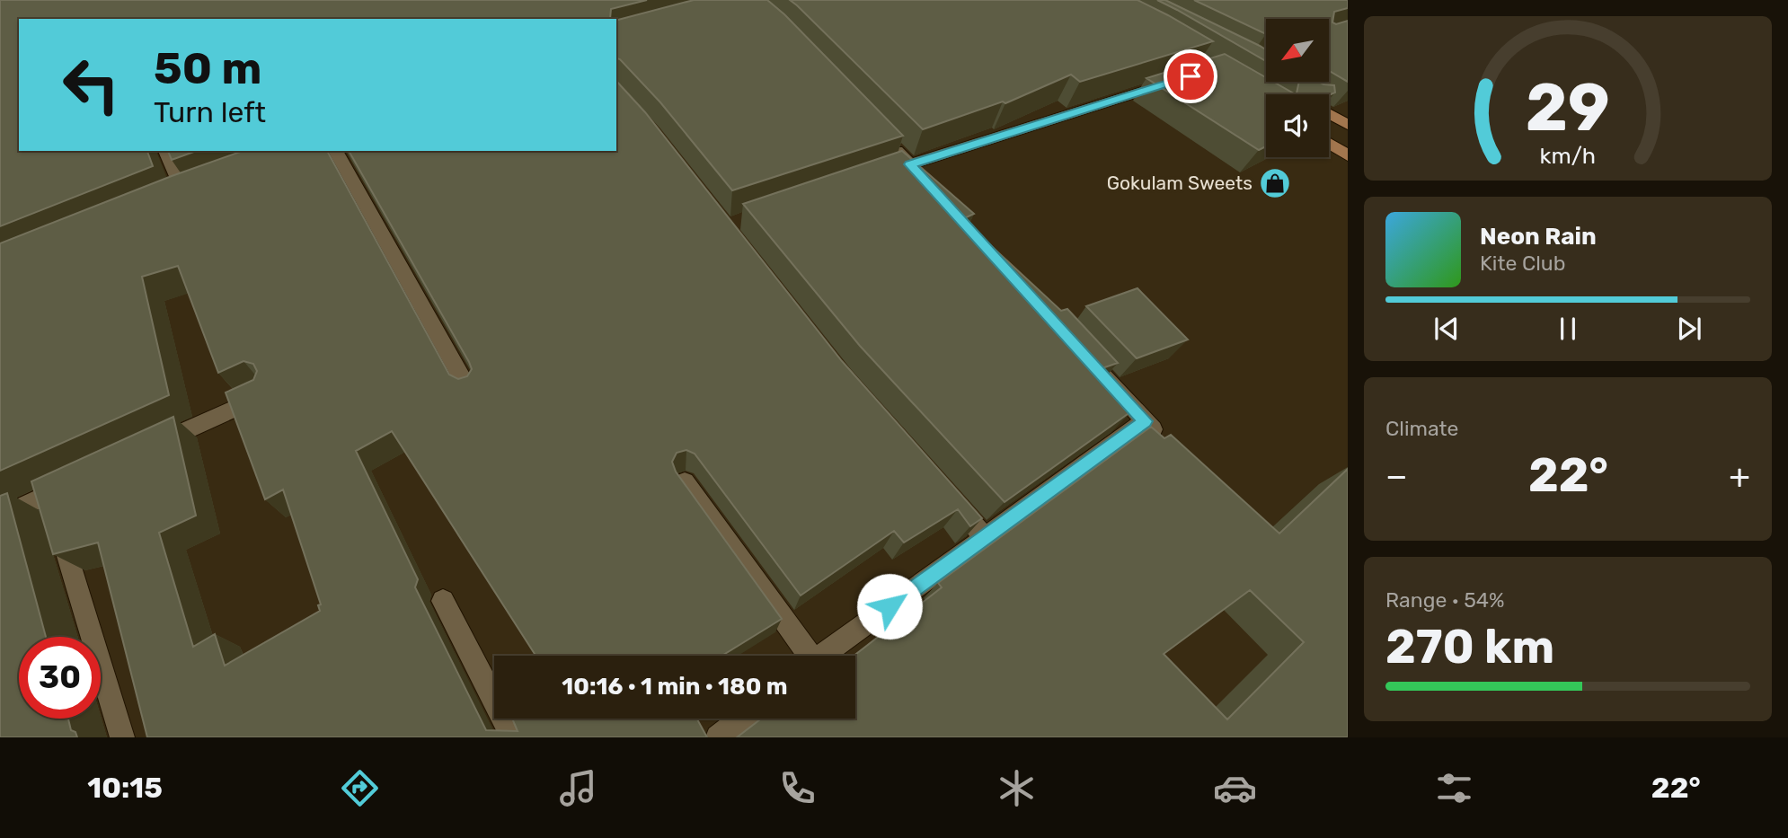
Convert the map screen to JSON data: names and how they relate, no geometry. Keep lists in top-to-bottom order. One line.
{"places":{"shop":["Gokulam Sweets"]},"north":"bottom left","page":{"turn":["50 m","Turn left"],"song":["Neon Rain","Kite Club"],"tile":["Climate",["Range · 54%","270 km"]],"heat":["−","22°","+"],"limit":"30","trip":"10:16 · 1 min · 180 m","tabs":["10:15","22°"],"gauge":["29","km/h"]}}
